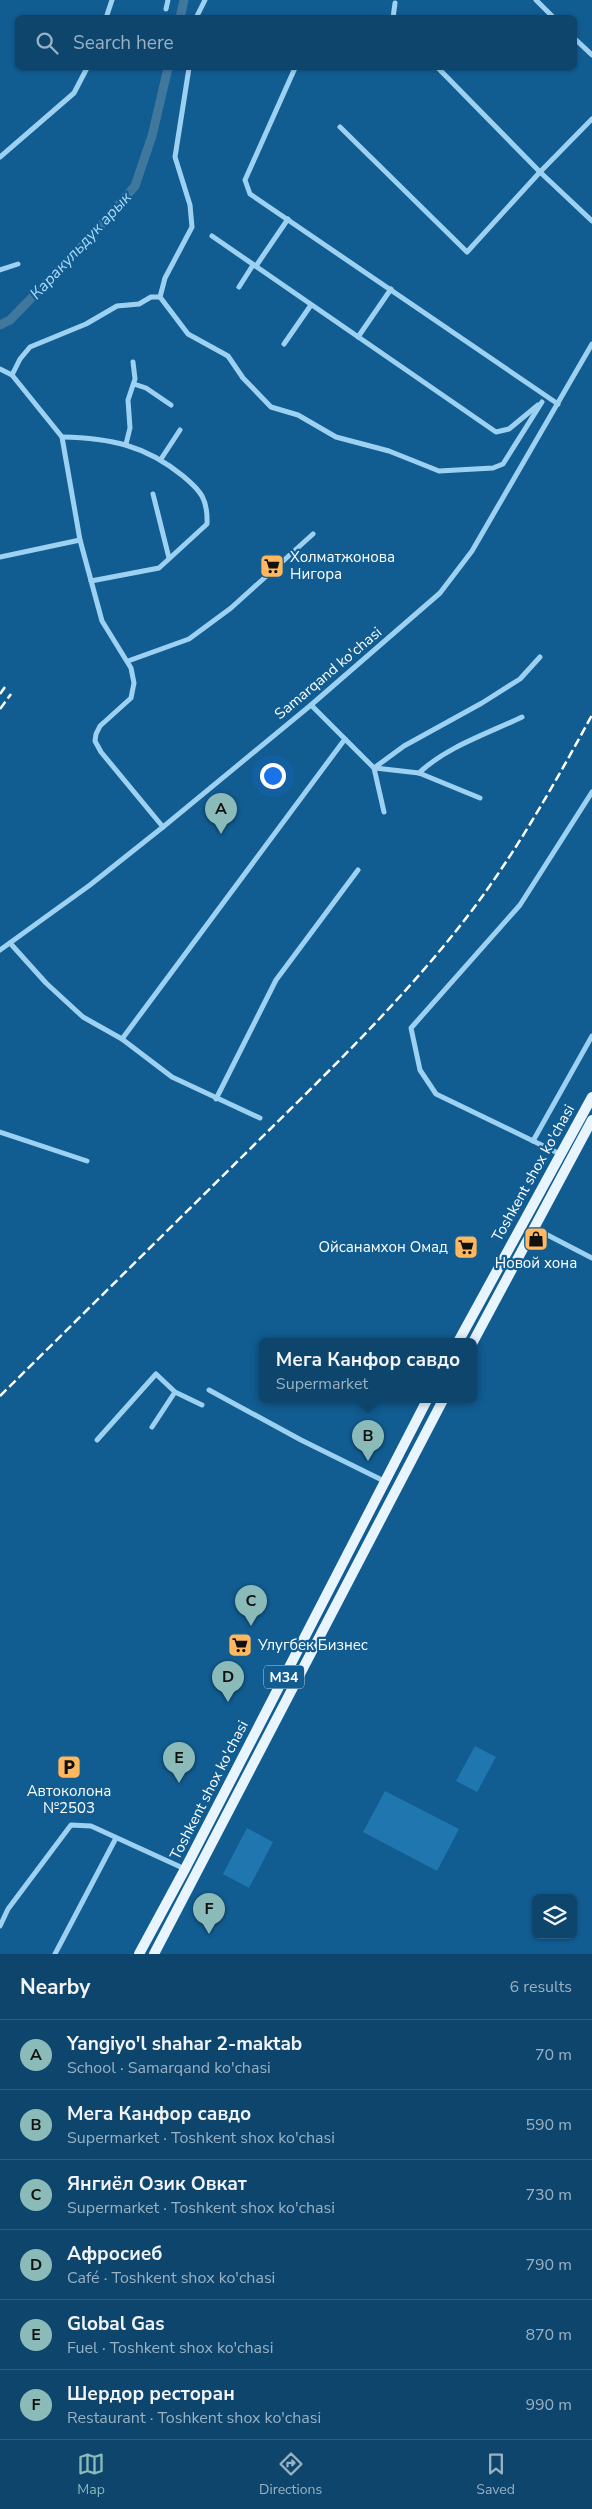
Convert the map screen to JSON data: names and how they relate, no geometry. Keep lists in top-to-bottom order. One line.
{"streets":{"main road":["Toshkent shox ko'chasi","M34"],"street":["Samarqand ko'chasi"]},"water":["Каракульдук арык"],"places":{"supermarket":["Холматжонова Нигора","Ойсанамхон Омад","Улугбек Бизнес"],"shop":["Новой хона"],"parking":["Автоколона №2503"]},"page":{"search":"Search here","pins":["A","B","C","D","E","F"],"popup":["Мега Канфор савдо","Supermarket"],"heading":["Nearby","6 results"],"list":[{"mark":"A","name":"Yangiyo'l shahar 2-maktab","note":"School · Samarqand ko'chasi","value":"70 m"},{"mark":"B","name":"Мега Канфор савдо","note":"Supermarket · Toshkent shox ko'chasi","value":"590 m"},{"mark":"C","name":"Янгиёл Озик Овкат","note":"Supermarket · Toshkent shox ko'chasi","value":"730 m"},{"mark":"D","name":"Афросиеб","note":"Café · Toshkent shox ko'chasi","value":"790 m"},{"mark":"E","name":"Global Gas","note":"Fuel · Toshkent shox ko'chasi","value":"870 m"},{"mark":"F","name":"Шердор ресторан","note":"Restaurant · Toshkent shox ko'chasi","value":"990 m"}],"nav":["Map","Directions","Saved"]}}
